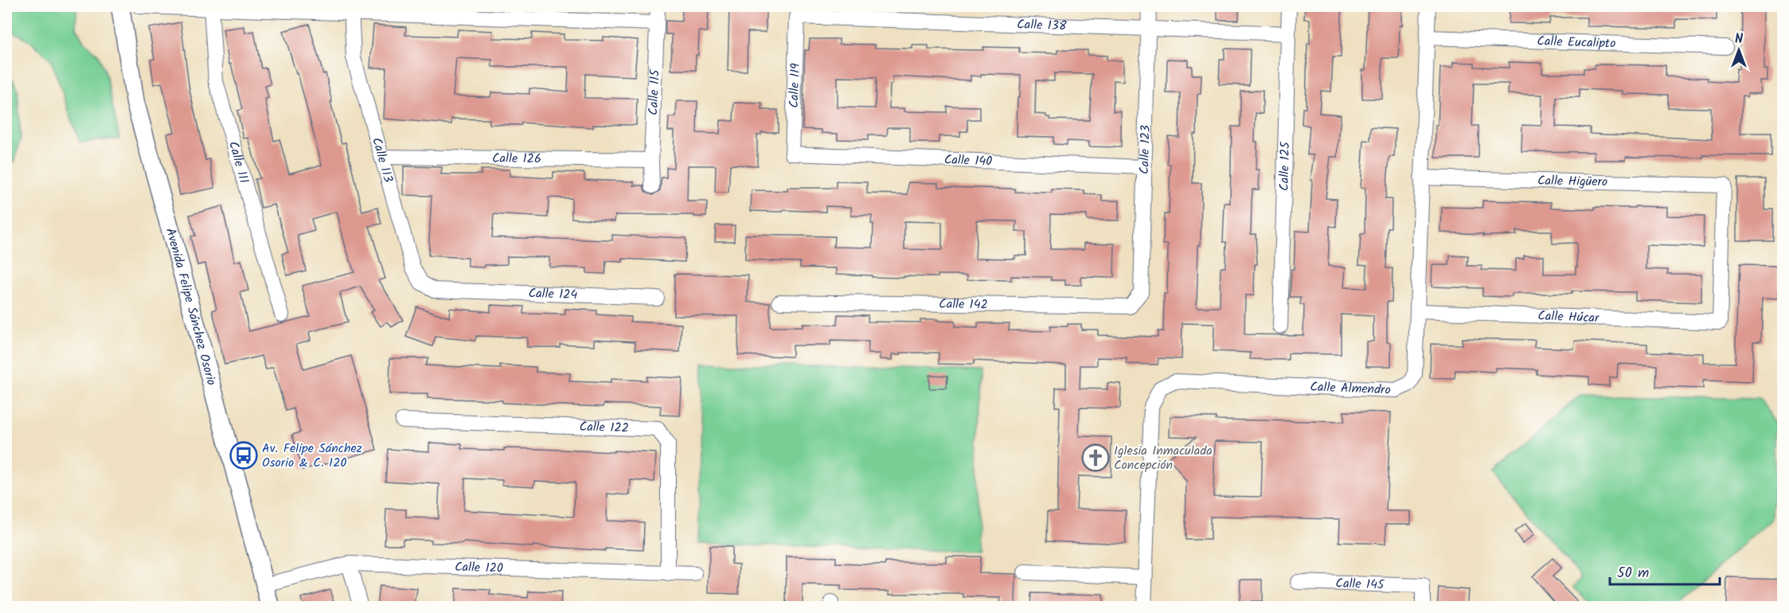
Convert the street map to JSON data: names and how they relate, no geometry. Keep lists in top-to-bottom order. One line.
{"streets":{"street":["Calle 138","Calle Eucalipto","Calle 119","Calle 115","Calle 123","Calle 126","Calle 113","Calle 140","Calle 111","Calle 125","Calle Higüero","Calle 124","Calle 142","Avenida Felipe Sánchez Osorio","Calle Húcar","Calle Almendro","Calle 122","Calle 120","Calle 145"]},"crossings":[["Calle 138","Calle 119"],["Calle 138","Calle 123"],["Calle 138","Calle 125"],["Calle Eucalipto","Calle Almendro"],["Calle 119","Calle 140"],["Calle 115","Calle 126"],["Calle 123","Calle 140"],["Calle 123","Calle 142"],["Calle 126","Calle 113"],["Calle 113","Calle 124"],["Calle Higüero","Calle Húcar"],["Calle Higüero","Calle Almendro"],["Avenida Felipe Sánchez Osorio","Calle 120"],["Calle Húcar","Calle Almendro"],["Calle 122","Calle 120"]],"places":{"bus stop":["Av. Felipe Sánchez Osorio & C. 120"],"church":["Iglesia Inmaculada Concepción"]},"scale_bar":"50 m","north":"top"}
